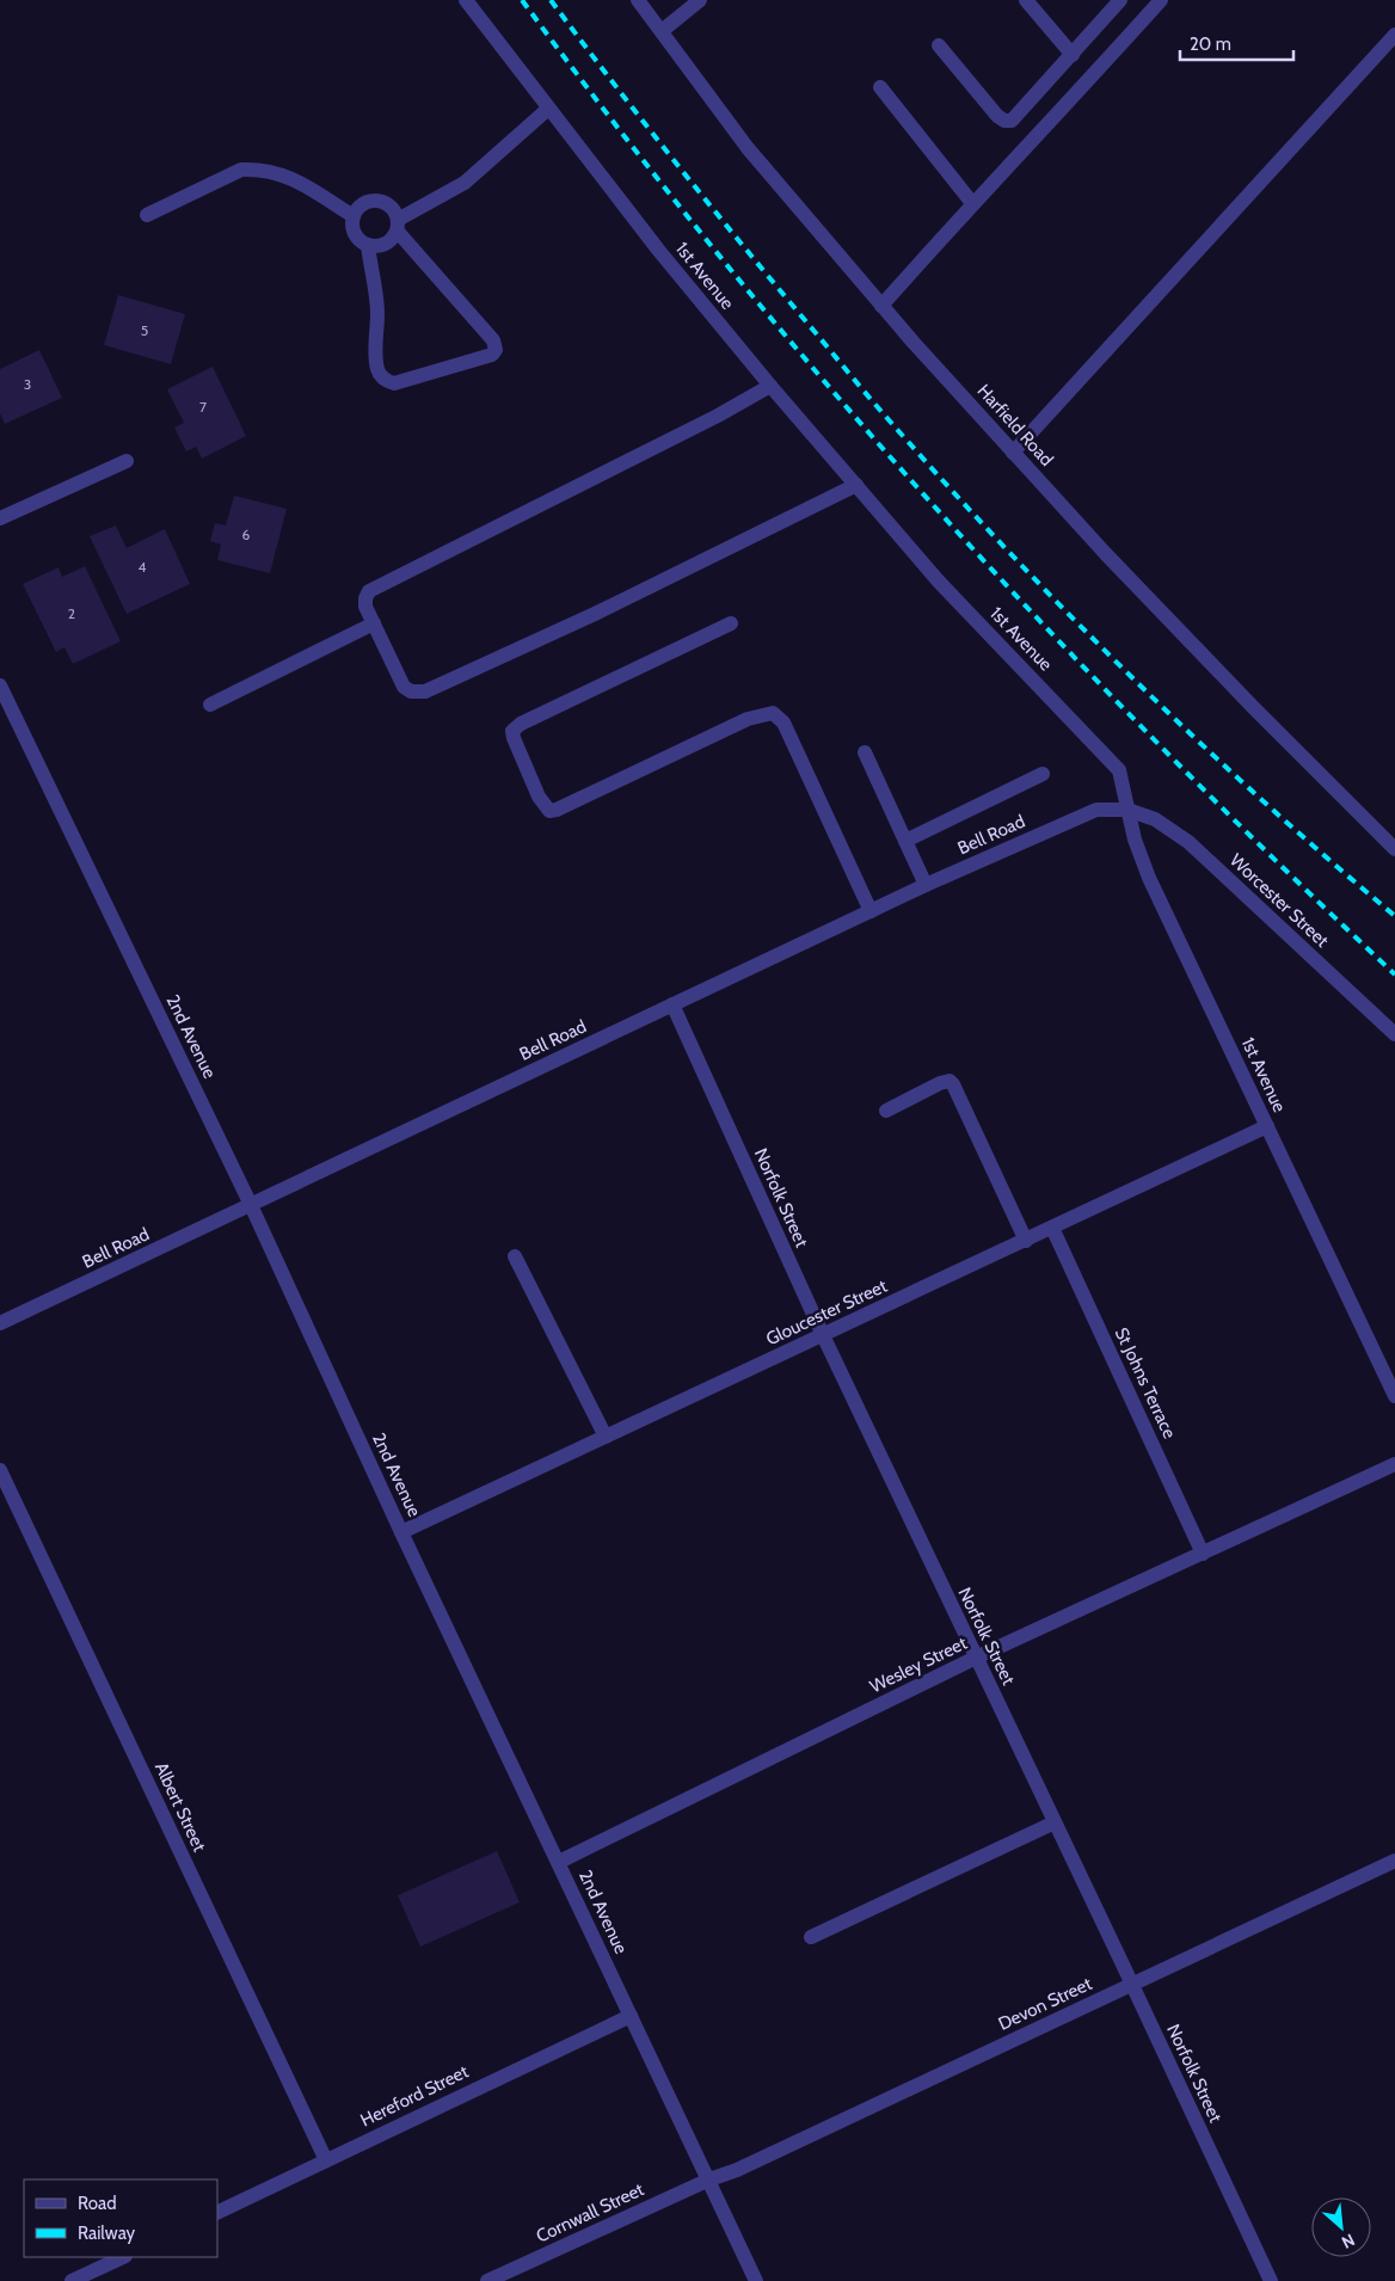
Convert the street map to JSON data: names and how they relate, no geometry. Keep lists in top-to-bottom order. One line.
{"streets":{"street":["1st Avenue","Harfield Road","Bell Road","Worcester Street","2nd Avenue","Norfolk Street","Gloucester Street","St Johns Terrace","Wesley Street","Albert Street","Devon Street","Hereford Street","Cornwall Street"]},"crossings":[["1st Avenue","Bell Road"],["1st Avenue","Worcester Street"],["1st Avenue","Gloucester Street"],["Bell Road","Worcester Street"],["Bell Road","2nd Avenue"],["Bell Road","Norfolk Street"],["2nd Avenue","Gloucester Street"],["2nd Avenue","Wesley Street"],["2nd Avenue","Devon Street"],["2nd Avenue","Hereford Street"],["2nd Avenue","Cornwall Street"],["Norfolk Street","Gloucester Street"],["Norfolk Street","Wesley Street"],["Norfolk Street","Devon Street"],["Gloucester Street","St Johns Terrace"],["St Johns Terrace","Wesley Street"],["Albert Street","Hereford Street"],["Devon Street","Cornwall Street"]],"house_numbers":["5","3","7","6","4","2"],"legend":["Road","Railway"],"scale_bar":"20 m","north":"bottom right"}
